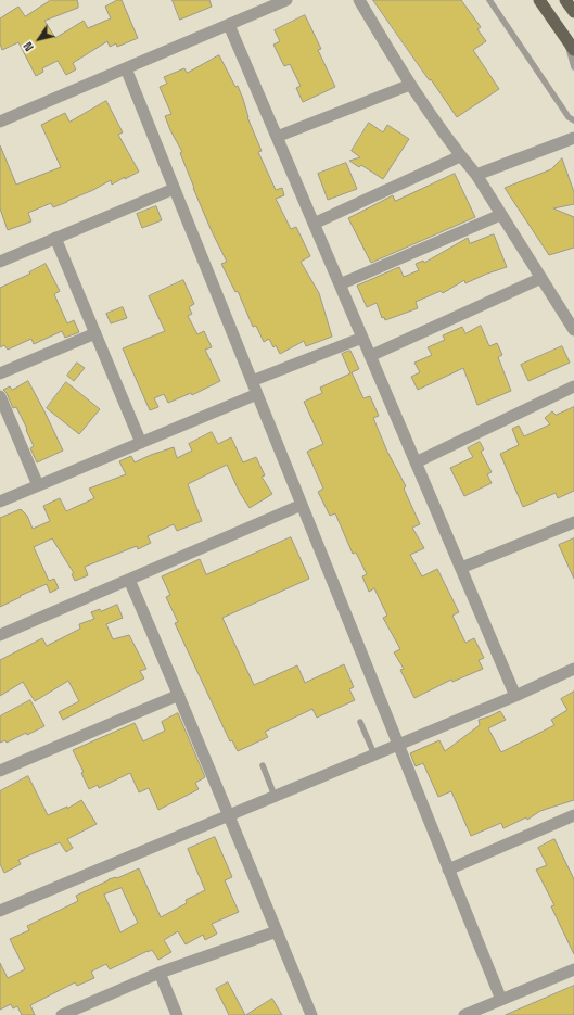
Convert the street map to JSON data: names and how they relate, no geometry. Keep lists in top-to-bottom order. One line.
{"north":"bottom left"}
